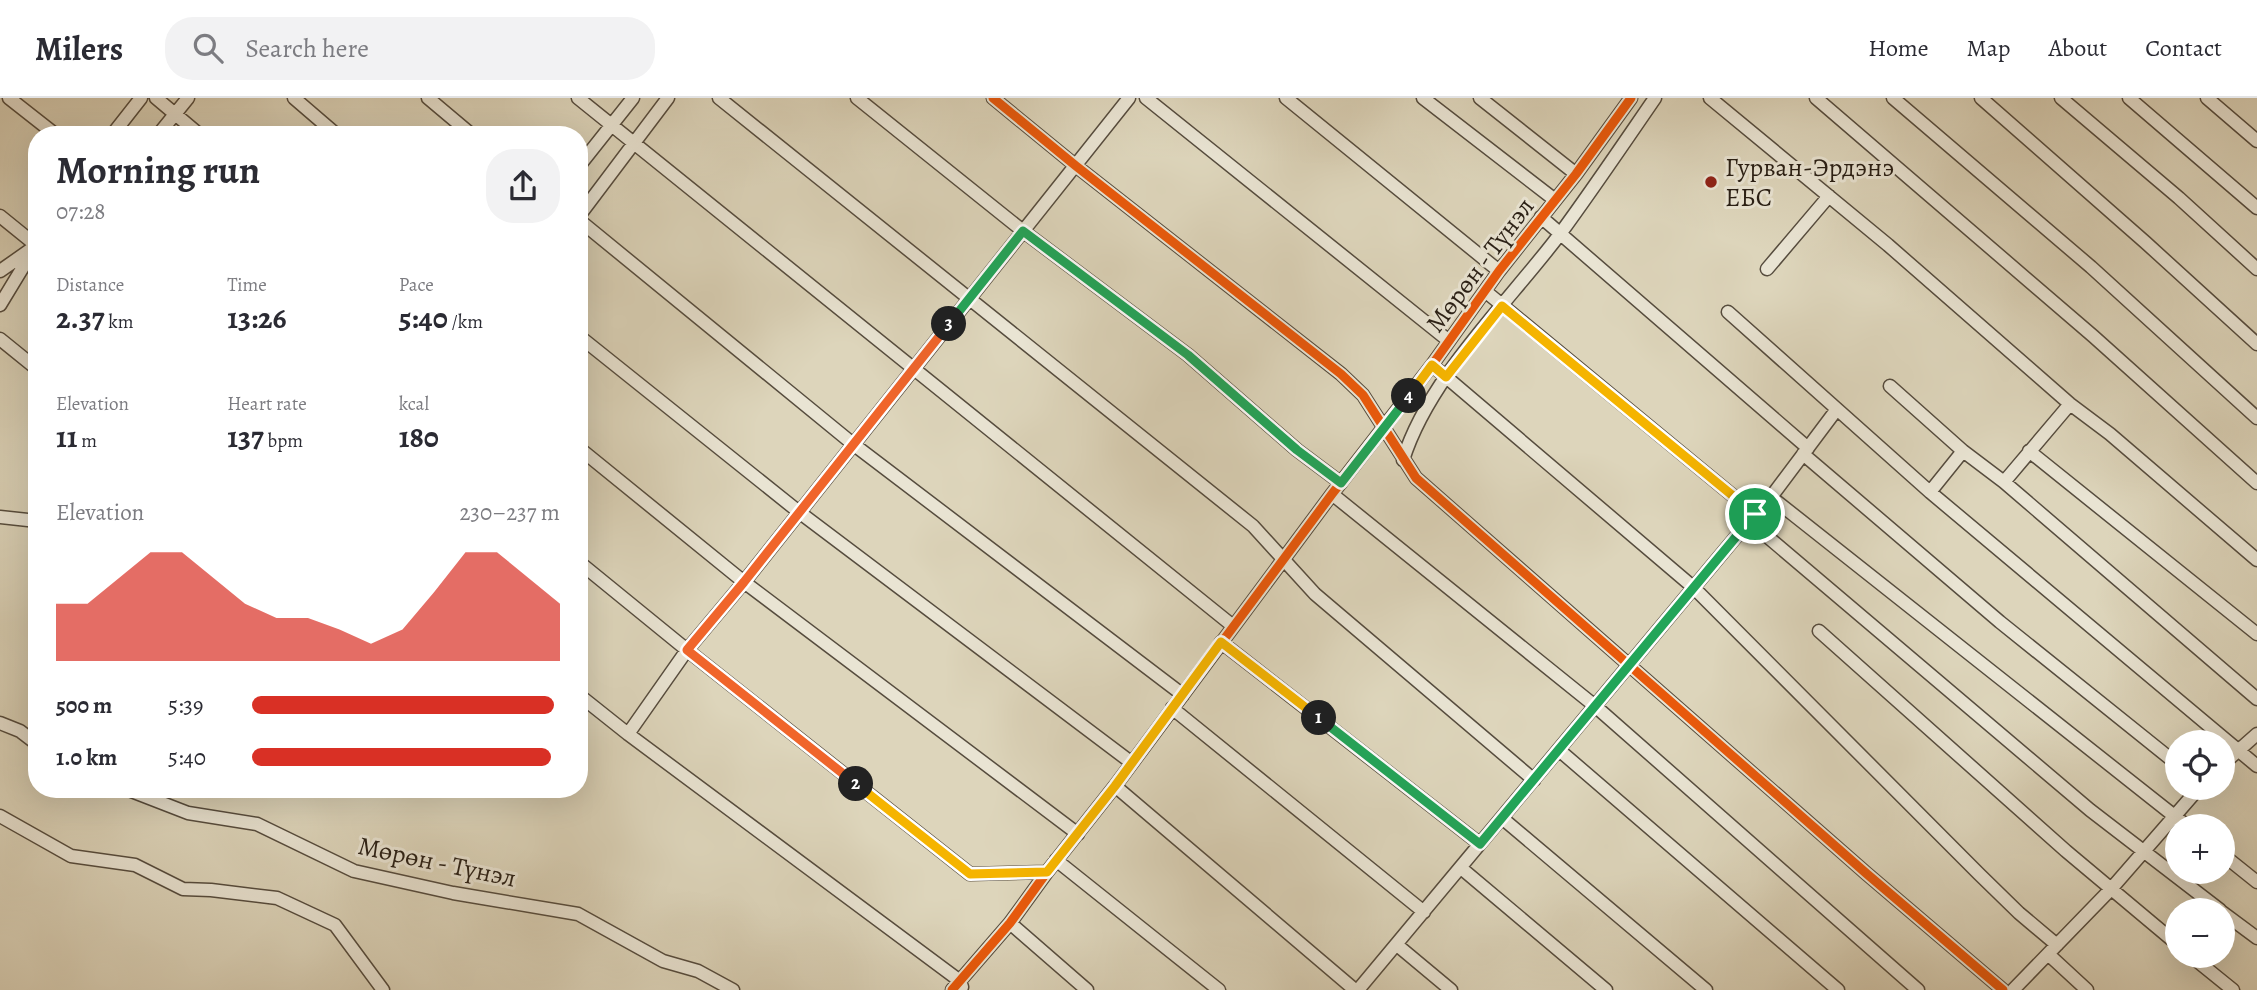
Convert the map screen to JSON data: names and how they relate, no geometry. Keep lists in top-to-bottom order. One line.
{"streets":{"street":["Мөрөн - Түнэл"]},"places":["Гурван-Эрдэнэ ЕБС"],"page":{"header":"Milers","search":"Search here","nav":["Home","Map","About","Contact"],"heading":["Morning run","07:28"],"stats":[["Distance","2.37 km"],["Time","13:26"],["Pace","5:40 /km"],["Elevation","11 m"],["Heart rate","137 bpm"],["kcal","180"]],"pins":["3","4","1","2"],"chart":["Elevation","230–237 m"],"list":[{"name":"500 m","note":"5:39"},{"name":"1.0 km","note":"5:40"}],"map_buttons":["+","−"]}}
